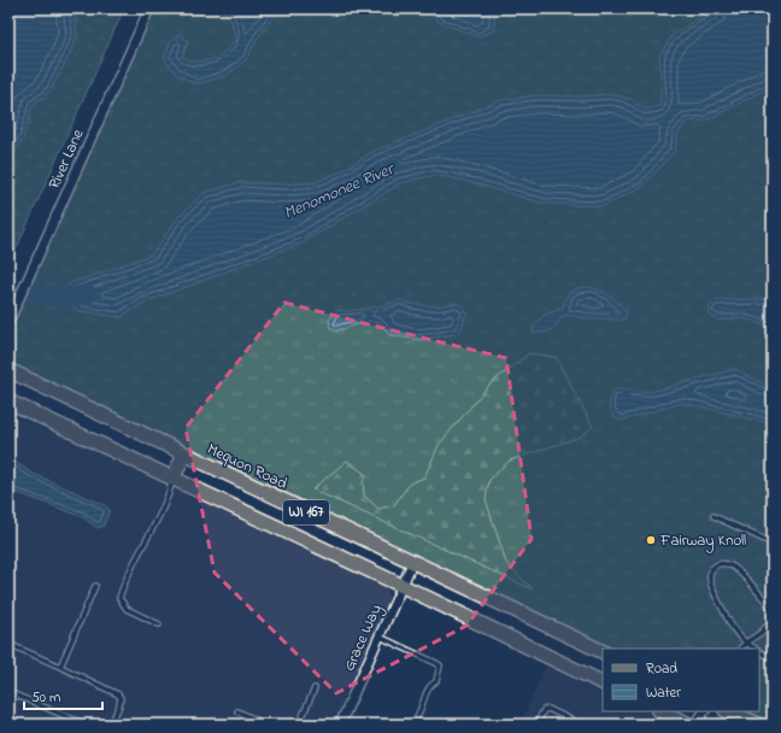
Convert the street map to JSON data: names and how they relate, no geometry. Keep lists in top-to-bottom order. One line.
{"streets":{"main road":["Mequon Road","WI 167"],"street":["River Lane","Grace Way"]},"crossings":[["Mequon Road","Grace Way"],["WI 167","Grace Way"]],"water":["Menomonee River"],"places":["Fairway Knoll"],"legend":["Road","Water"],"scale_bar":"50 m"}
